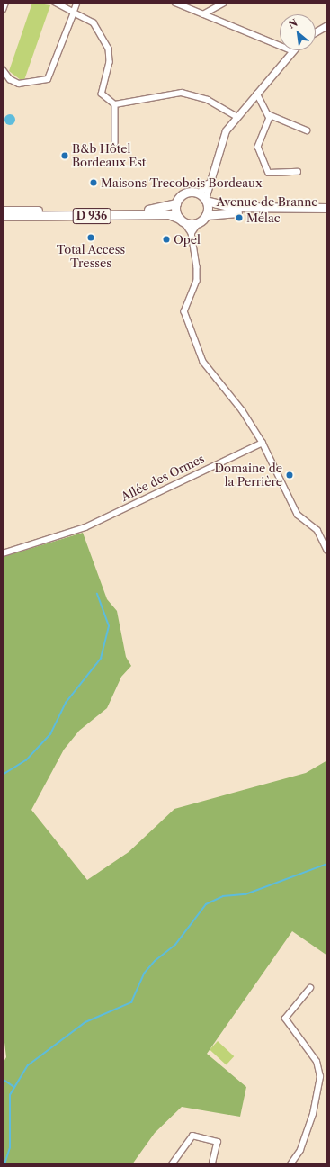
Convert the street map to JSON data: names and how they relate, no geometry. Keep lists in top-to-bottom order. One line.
{"streets":{"main road":["Avenue de Branne","D 936"],"street":["Allée des Ormes"]},"crossings":[["Avenue de Branne","D 936"]],"places":["B&b Hôtel Bordeaux Est","Maisons Trecobois Bordeaux","Mélac","Total Access Tresses","Opel","Domaine de la Perrière"],"north":"top left"}
